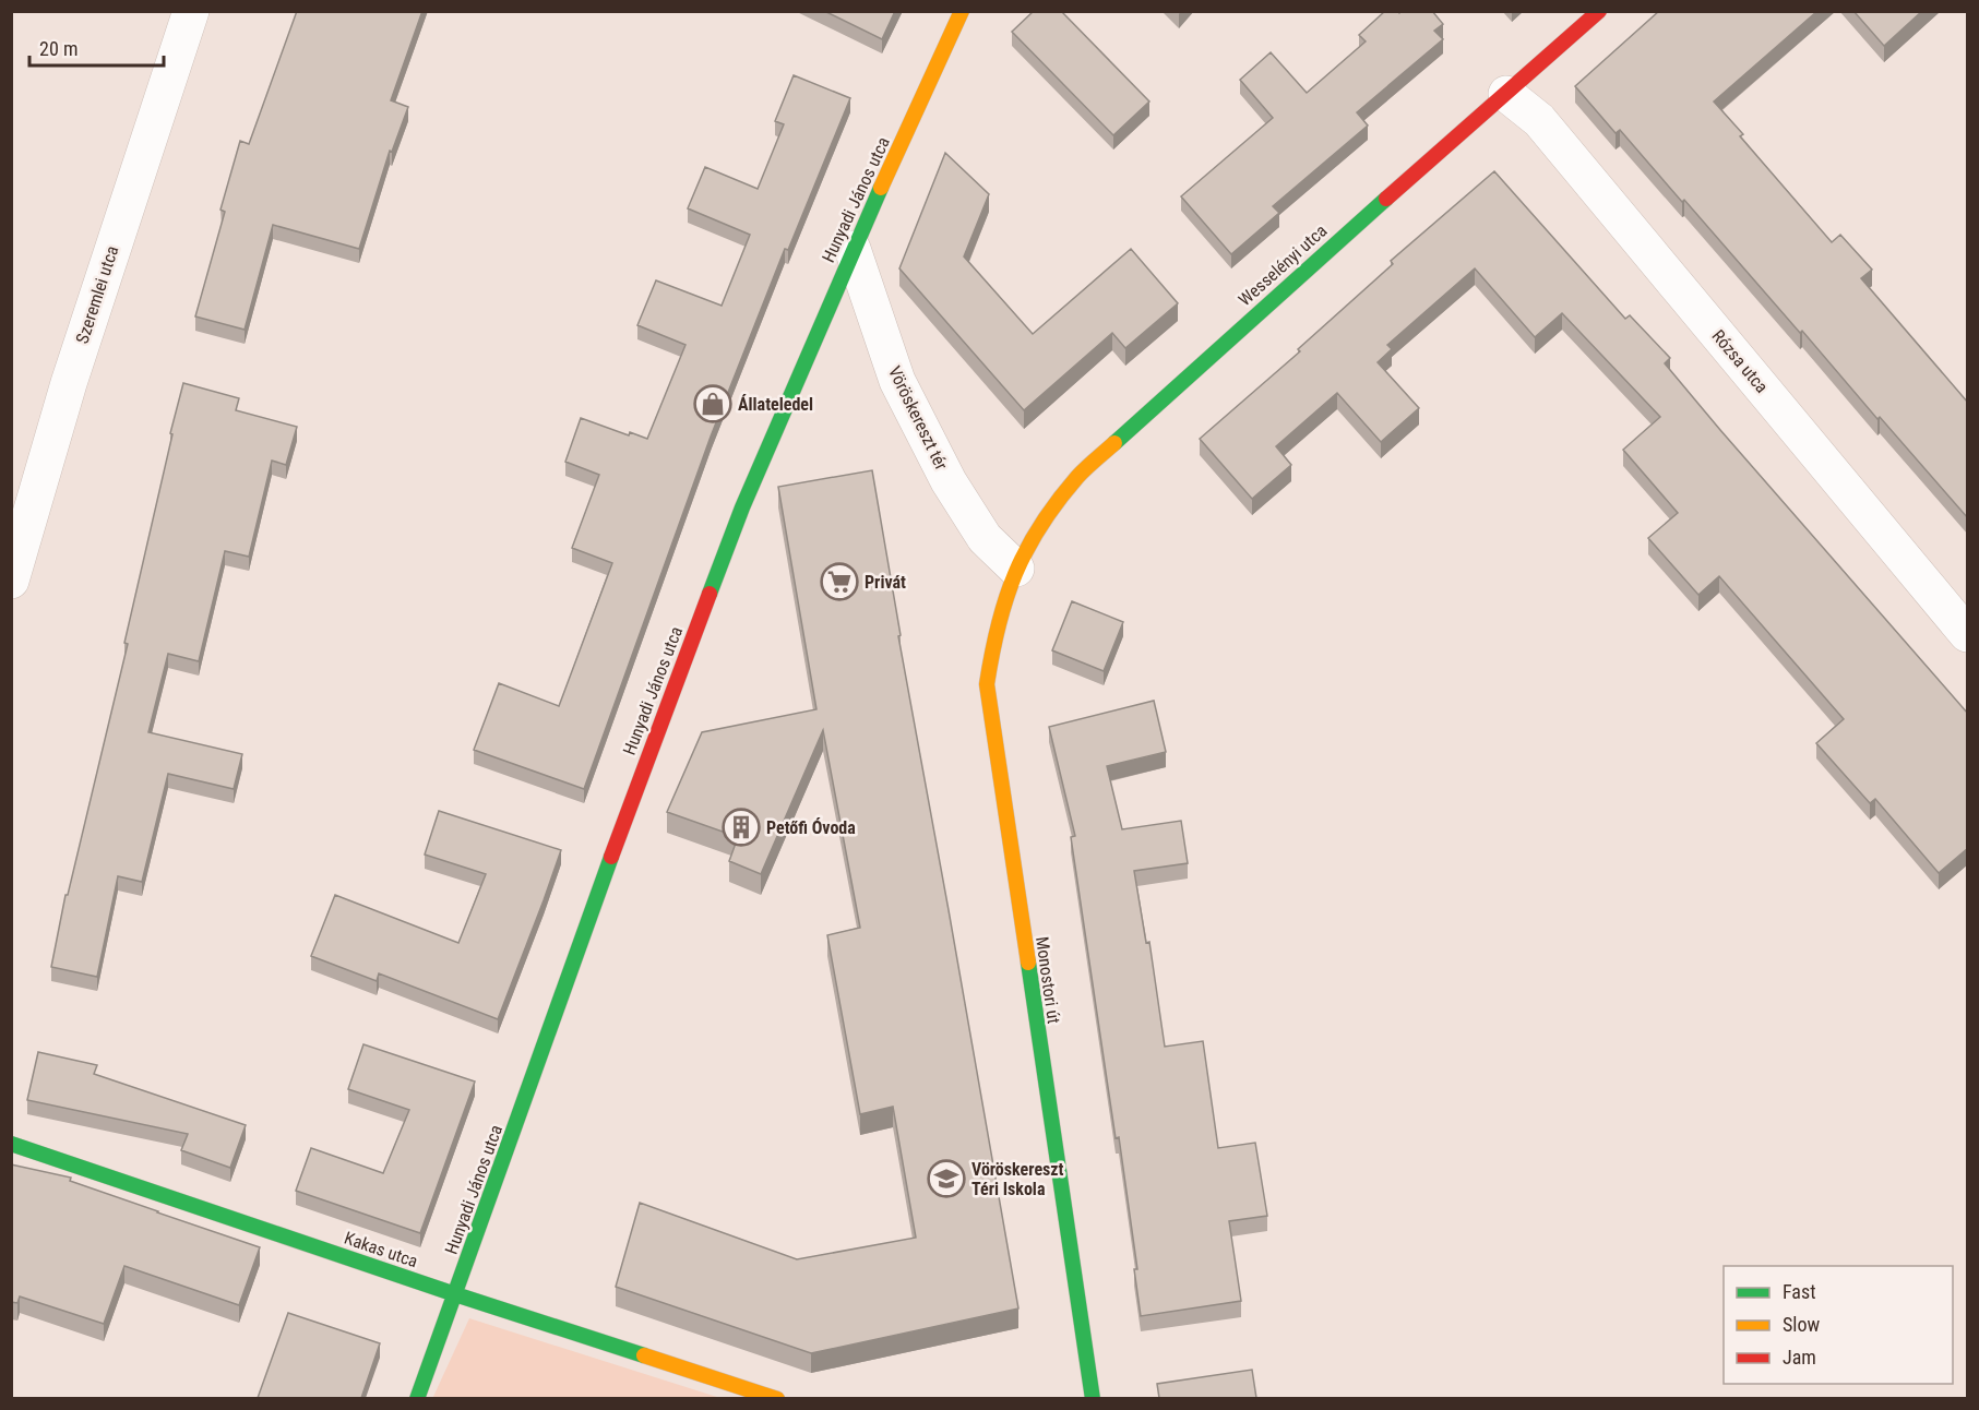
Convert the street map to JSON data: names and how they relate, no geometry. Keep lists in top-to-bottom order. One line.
{"streets":{"street":["Hunyadi János utca","Wesselényi utca","Szeremlei utca","Rózsa utca","Vöröskereszt tér","Monostori út","Kakas utca"]},"crossings":[["Hunyadi János utca","Vöröskereszt tér"],["Hunyadi János utca","Kakas utca"],["Wesselényi utca","Rózsa utca"],["Wesselényi utca","Vöröskereszt tér"],["Wesselényi utca","Monostori út"],["Vöröskereszt tér","Monostori út"]],"places":{"shop":["Állateledel"],"supermarket":["Privát"],"building":["Petőfi Óvoda"],"school or university":["Vöröskereszt Téri Iskola"]},"legend":["Fast","Slow","Jam"],"scale_bar":"20 m"}
